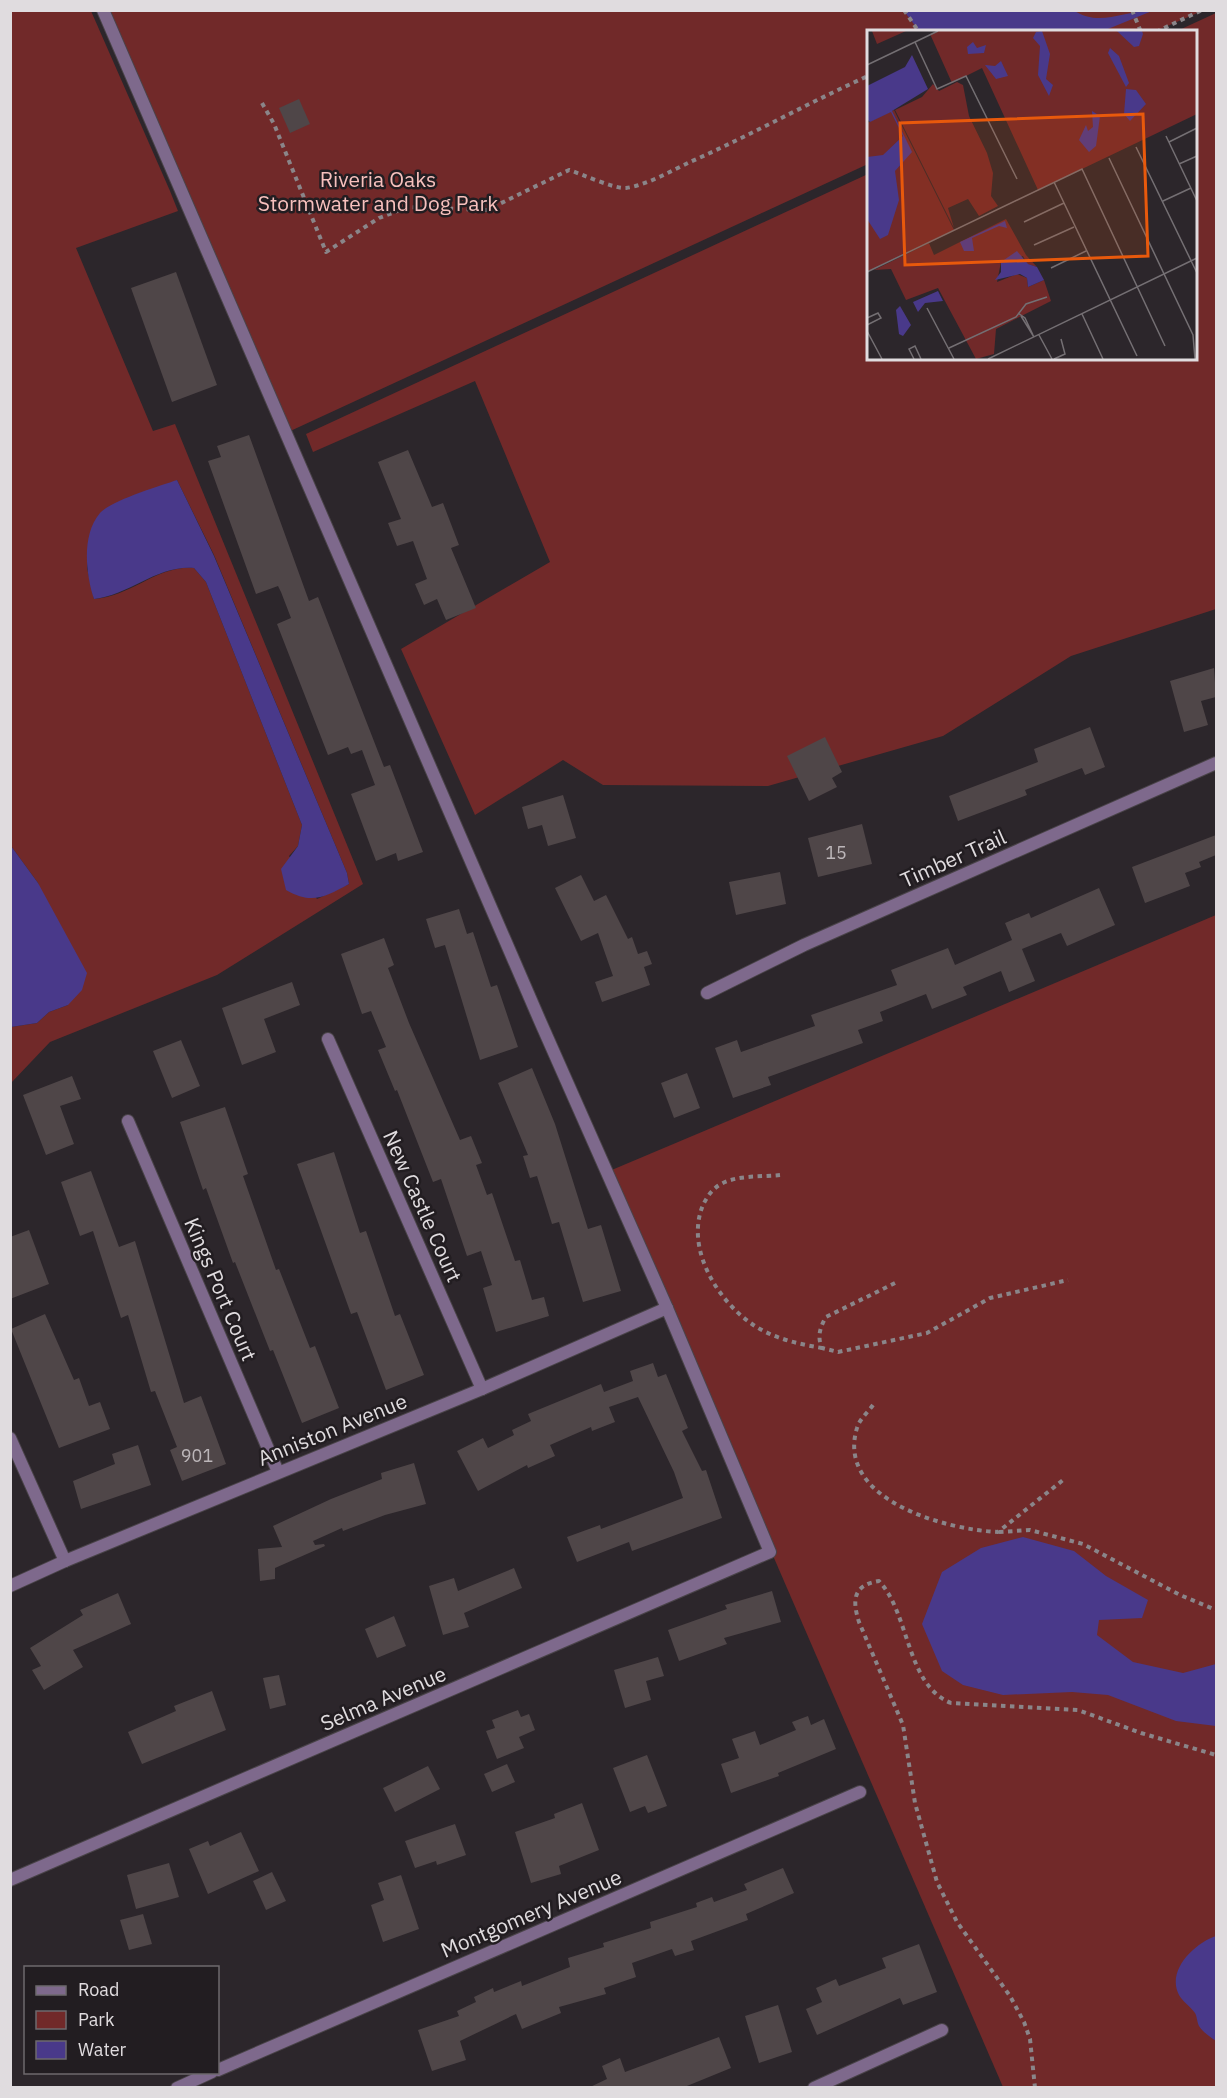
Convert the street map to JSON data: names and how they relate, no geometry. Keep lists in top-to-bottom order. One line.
{"streets":{"street":["Timber Trail","New Castle Court","Kings Port Court","Anniston Avenue","Selma Avenue","Montgomery Avenue"]},"crossings":[["New Castle Court","Anniston Avenue"],["Kings Port Court","Anniston Avenue"],["Anniston Avenue","Selma Avenue"]],"parks":["Riveria Oaks Stormwater and Dog Park"],"house_numbers":["15","901"],"legend":["Road","Park","Water"]}
